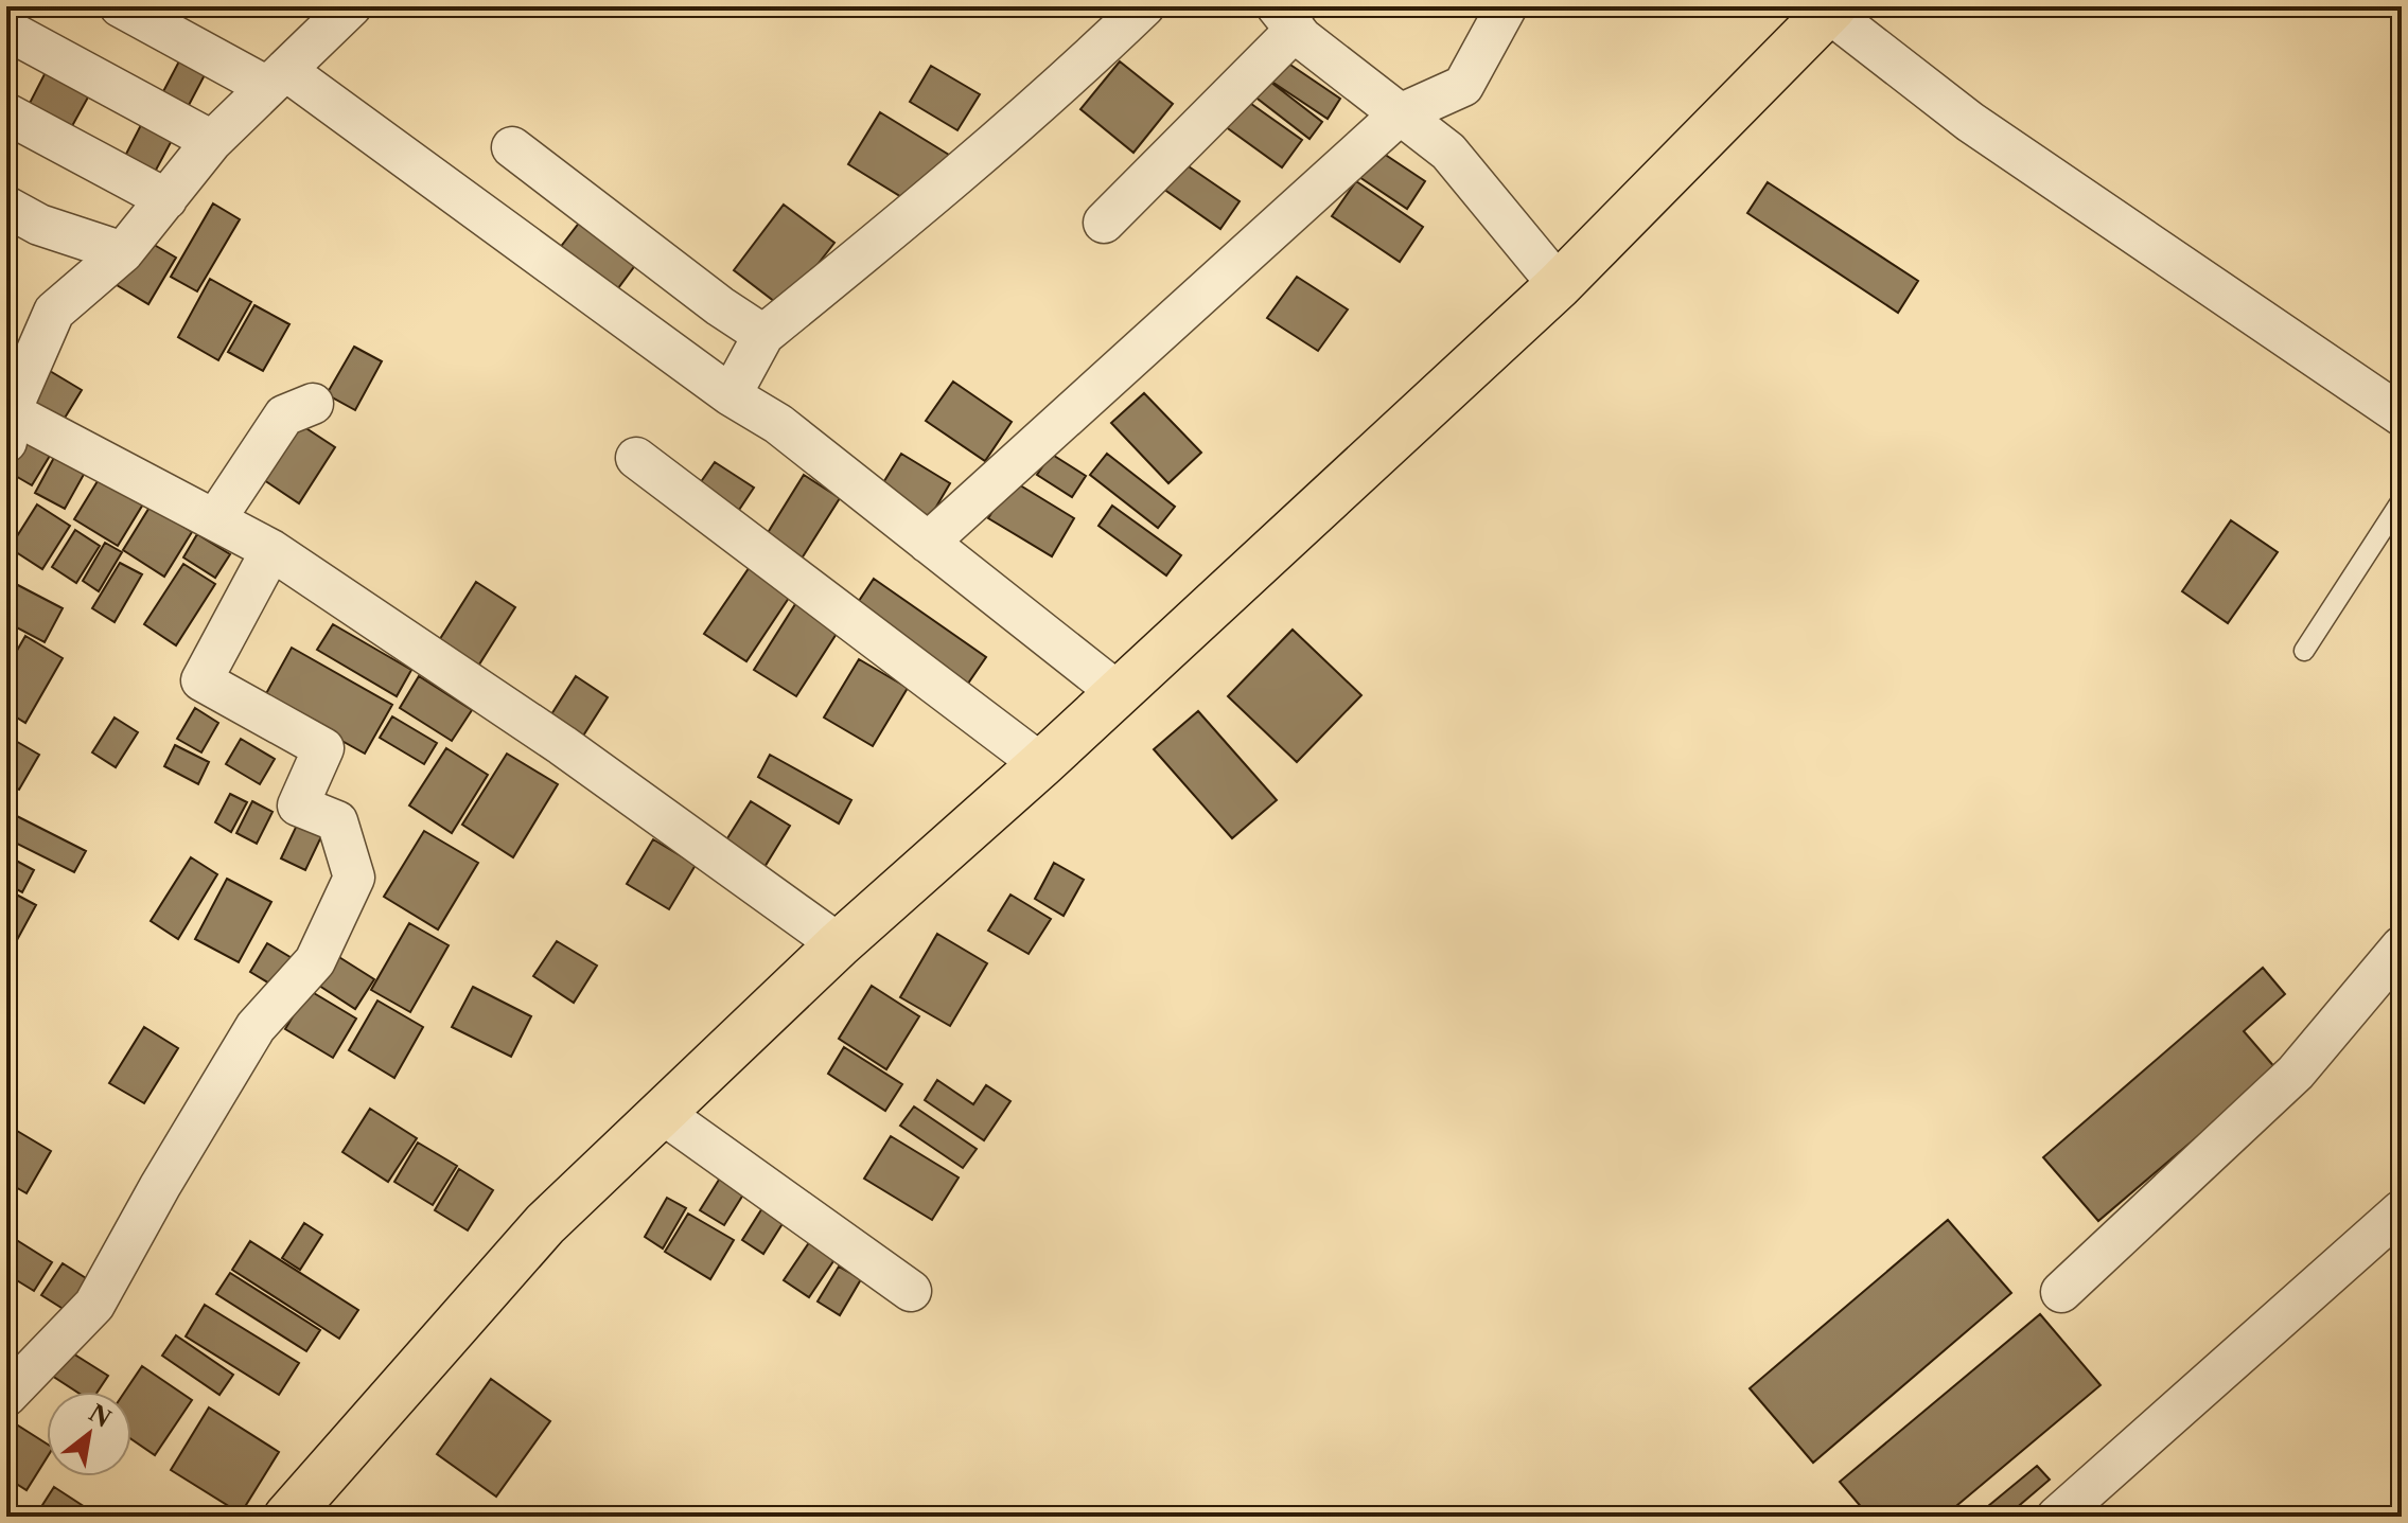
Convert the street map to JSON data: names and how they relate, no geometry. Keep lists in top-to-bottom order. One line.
{"north":"top right"}
